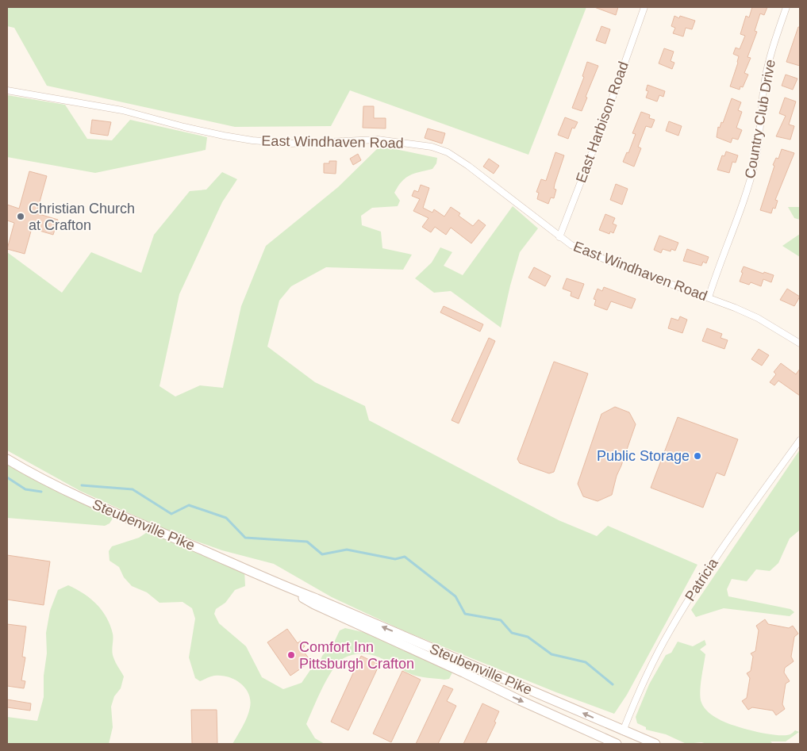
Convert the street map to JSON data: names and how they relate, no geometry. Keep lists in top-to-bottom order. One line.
{"streets":{"main road":["Steubenville Pike"],"street":["Country Club Drive","East Harbison Road","East Windhaven Road","Patricia"]},"crossings":[["Country Club Drive","East Windhaven Road"],["East Harbison Road","East Windhaven Road"],["Steubenville Pike","Patricia"]],"places":["Christian Church at Crafton","Public Storage","Comfort Inn Pittsburgh Crafton"]}
